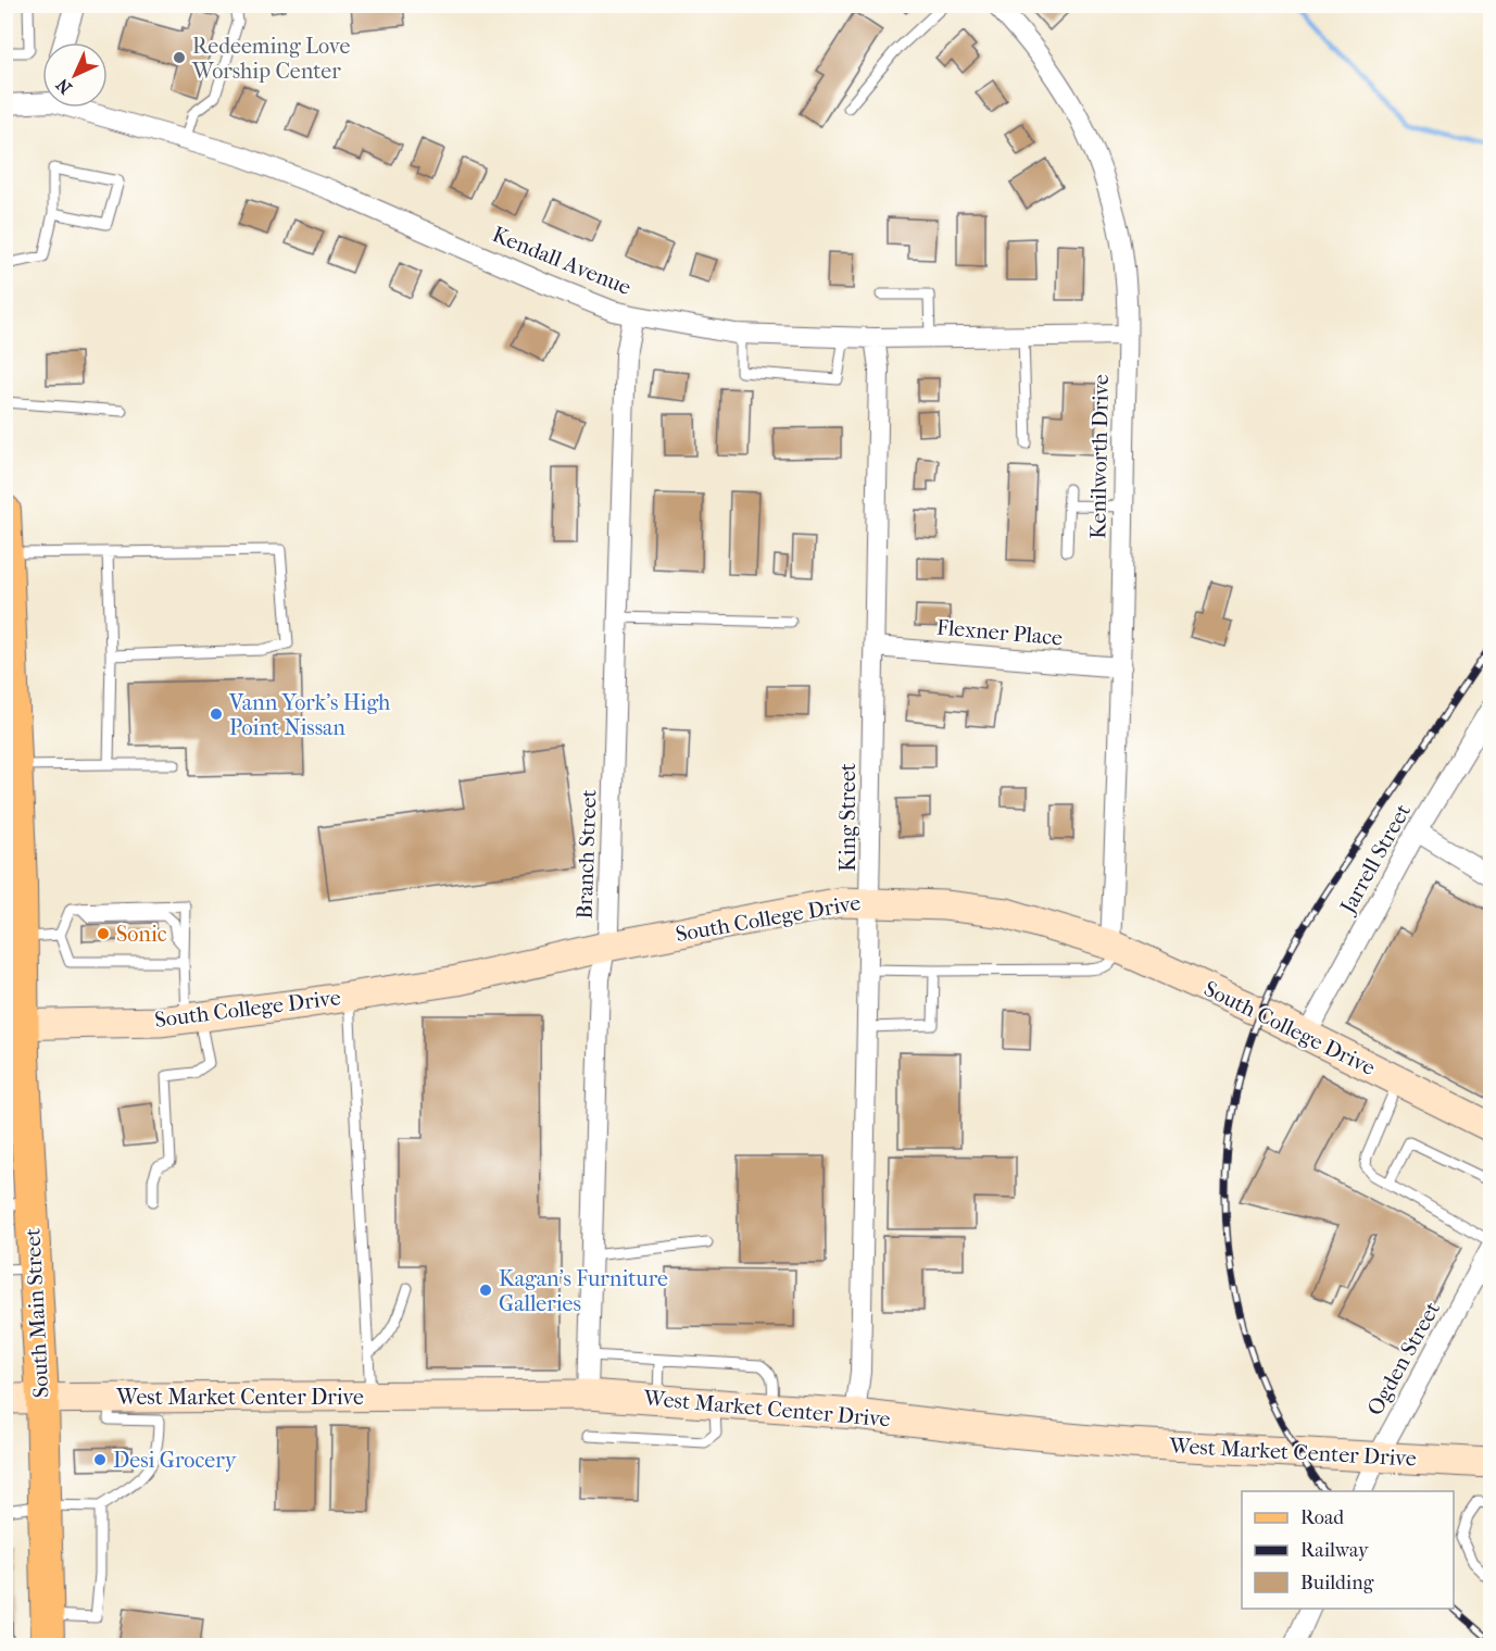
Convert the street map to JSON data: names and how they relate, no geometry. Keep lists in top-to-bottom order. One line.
{"streets":{"main road":["South College Drive","South Main Street","West Market Center Drive"],"street":["Kendall Avenue","Kenilworth Drive","Flexner Place","King Street","Branch Street","Jarrell Street","Ogden Street"]},"crossings":[["Kendall Avenue","Kenilworth Drive"],["Kendall Avenue","King Street"],["Kendall Avenue","Branch Street"],["Kenilworth Drive","Flexner Place"],["Kenilworth Drive","South College Drive"],["Flexner Place","King Street"],["King Street","South College Drive"],["King Street","West Market Center Drive"],["Branch Street","South College Drive"],["Branch Street","West Market Center Drive"],["Jarrell Street","South College Drive"],["South College Drive","South Main Street"],["South Main Street","West Market Center Drive"],["Ogden Street","West Market Center Drive"]],"places":["Redeeming Love Worship Center","Vann York's High Point Nissan","Sonic","Kagan's Furniture Galleries","Desi Grocery"],"legend":["Road","Railway","Building"],"north":"bottom left"}
